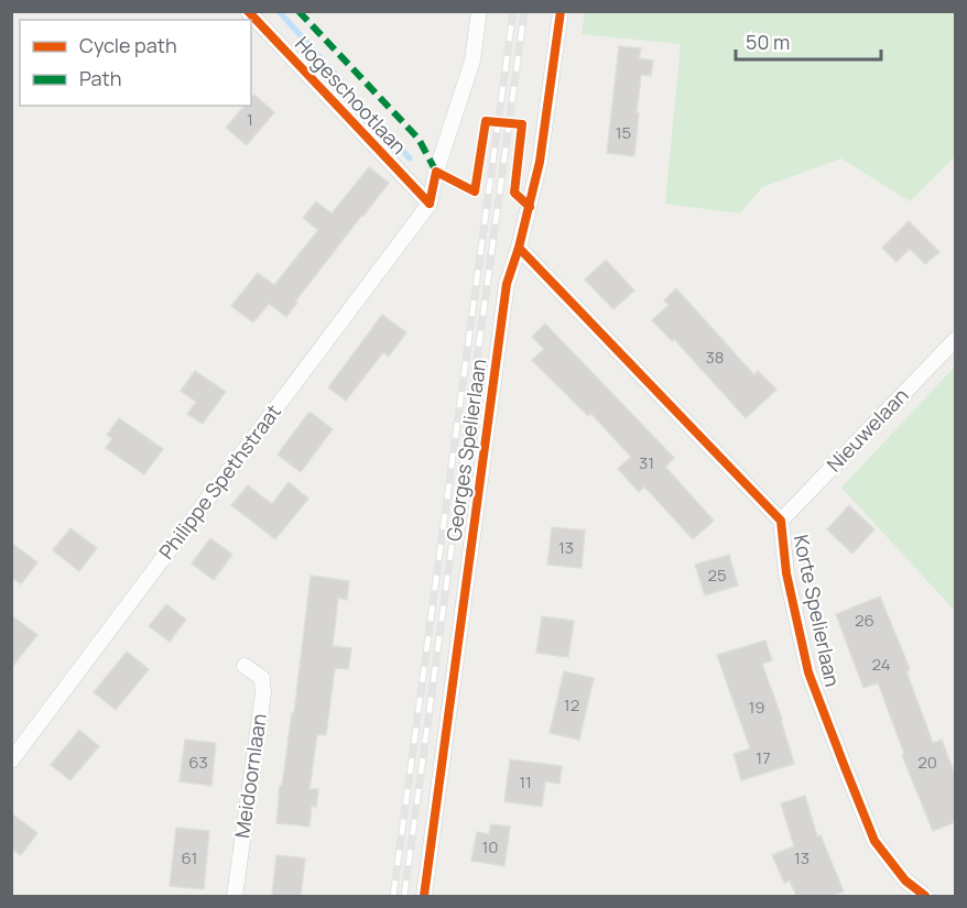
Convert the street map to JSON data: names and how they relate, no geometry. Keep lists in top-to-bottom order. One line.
{"streets":{"street":["Hogeschootlaan","Nieuwelaan","Georges Spelierlaan","Philippe Spethstraat","Korte Spelierlaan","Meidoornlaan"]},"crossings":[["Hogeschootlaan","Philippe Spethstraat"],["Nieuwelaan","Korte Spelierlaan"],["Georges Spelierlaan","Korte Spelierlaan"]],"house_numbers":["1","15","38","31","13","25","26","24","12","19","17","63","20","11","10","61","13"],"legend":["Cycle path","Path"],"scale_bar":"50 m"}
